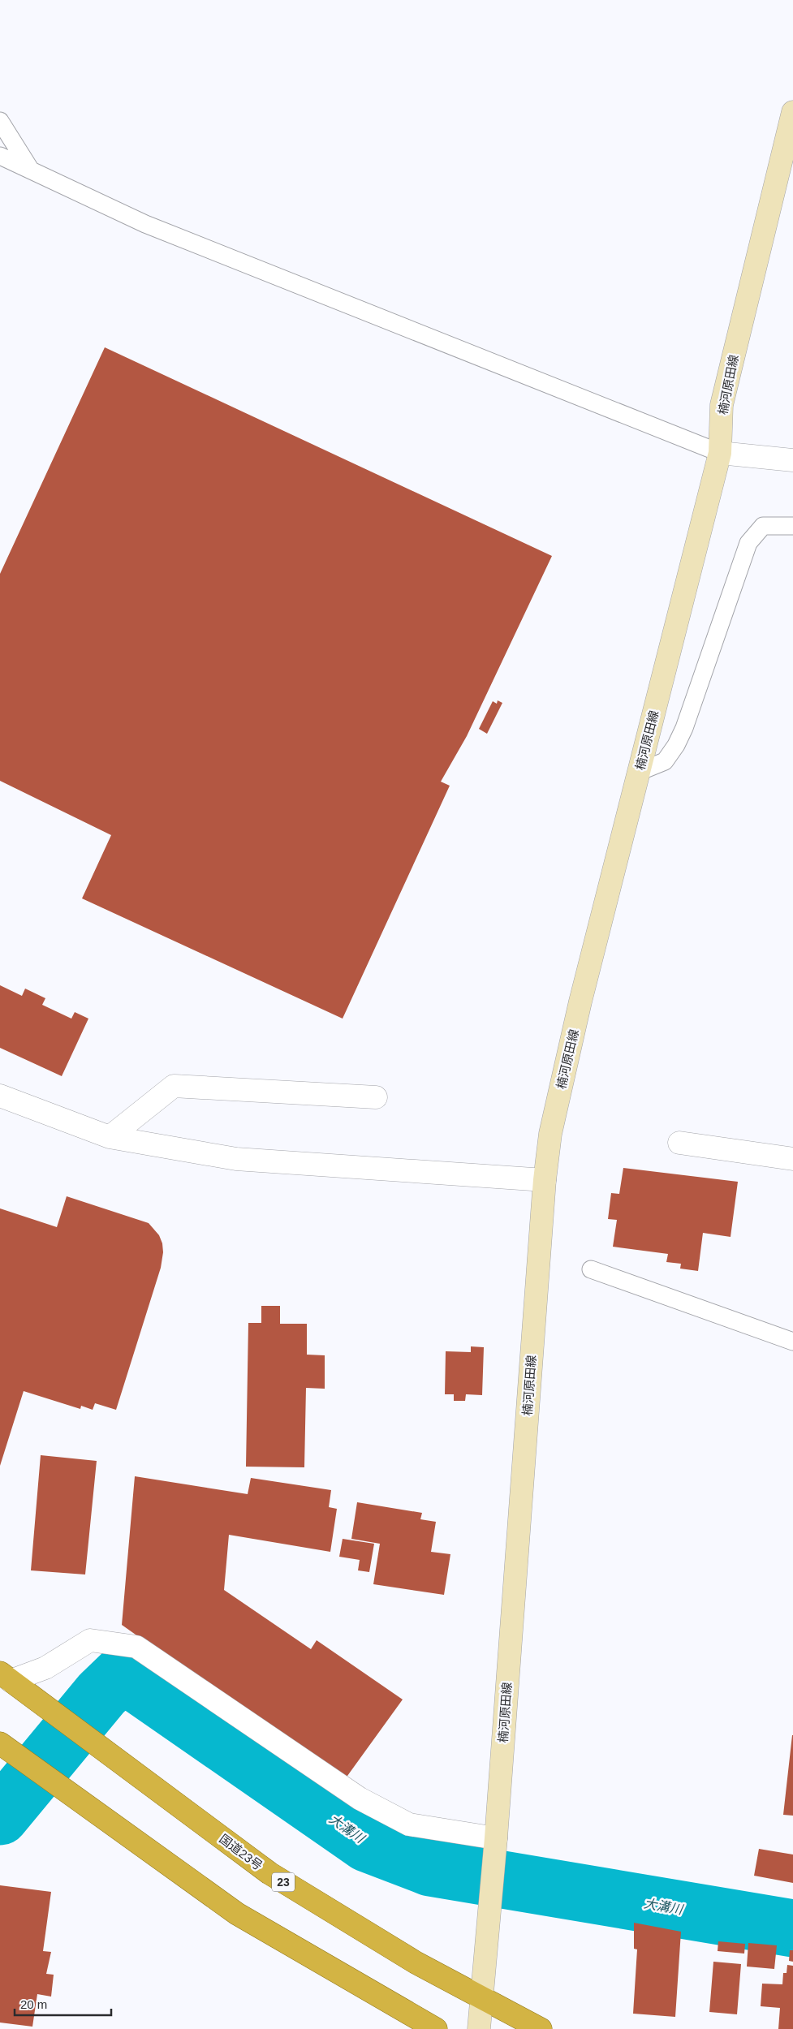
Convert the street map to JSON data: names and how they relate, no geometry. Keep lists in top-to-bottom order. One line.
{"streets":{"highway":["国道23号","23"],"main road":["楠河原田線"]},"crossings":[["楠河原田線","国道23号"]],"water":["大溝川"],"scale_bar":"20 m"}
